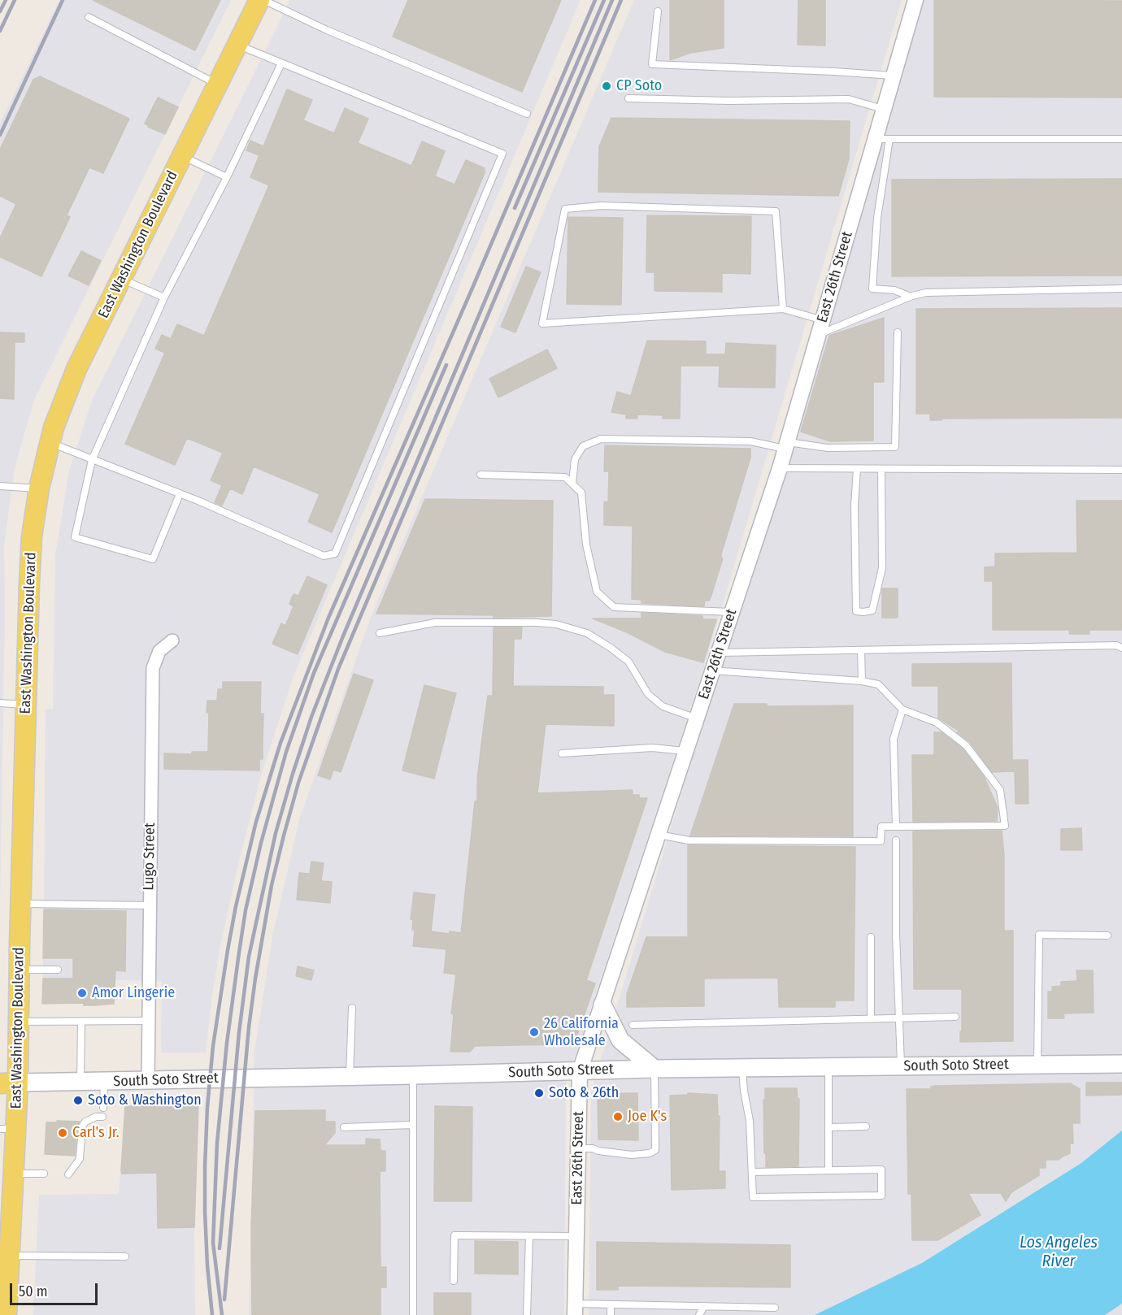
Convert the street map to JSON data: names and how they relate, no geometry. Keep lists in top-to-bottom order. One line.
{"streets":{"main road":["East Washington Boulevard","South Soto Street"],"street":["East 26th Street","Lugo Street"]},"crossings":[["East Washington Boulevard","South Soto Street"],["East 26th Street","South Soto Street"],["Lugo Street","South Soto Street"]],"water":["Los Angeles River"],"places":["CP Soto","Amor Lingerie","26 California Wholesale","Soto & 26th","Soto & Washington","Joe K's","Carl's Jr."],"scale_bar":"50 m"}
